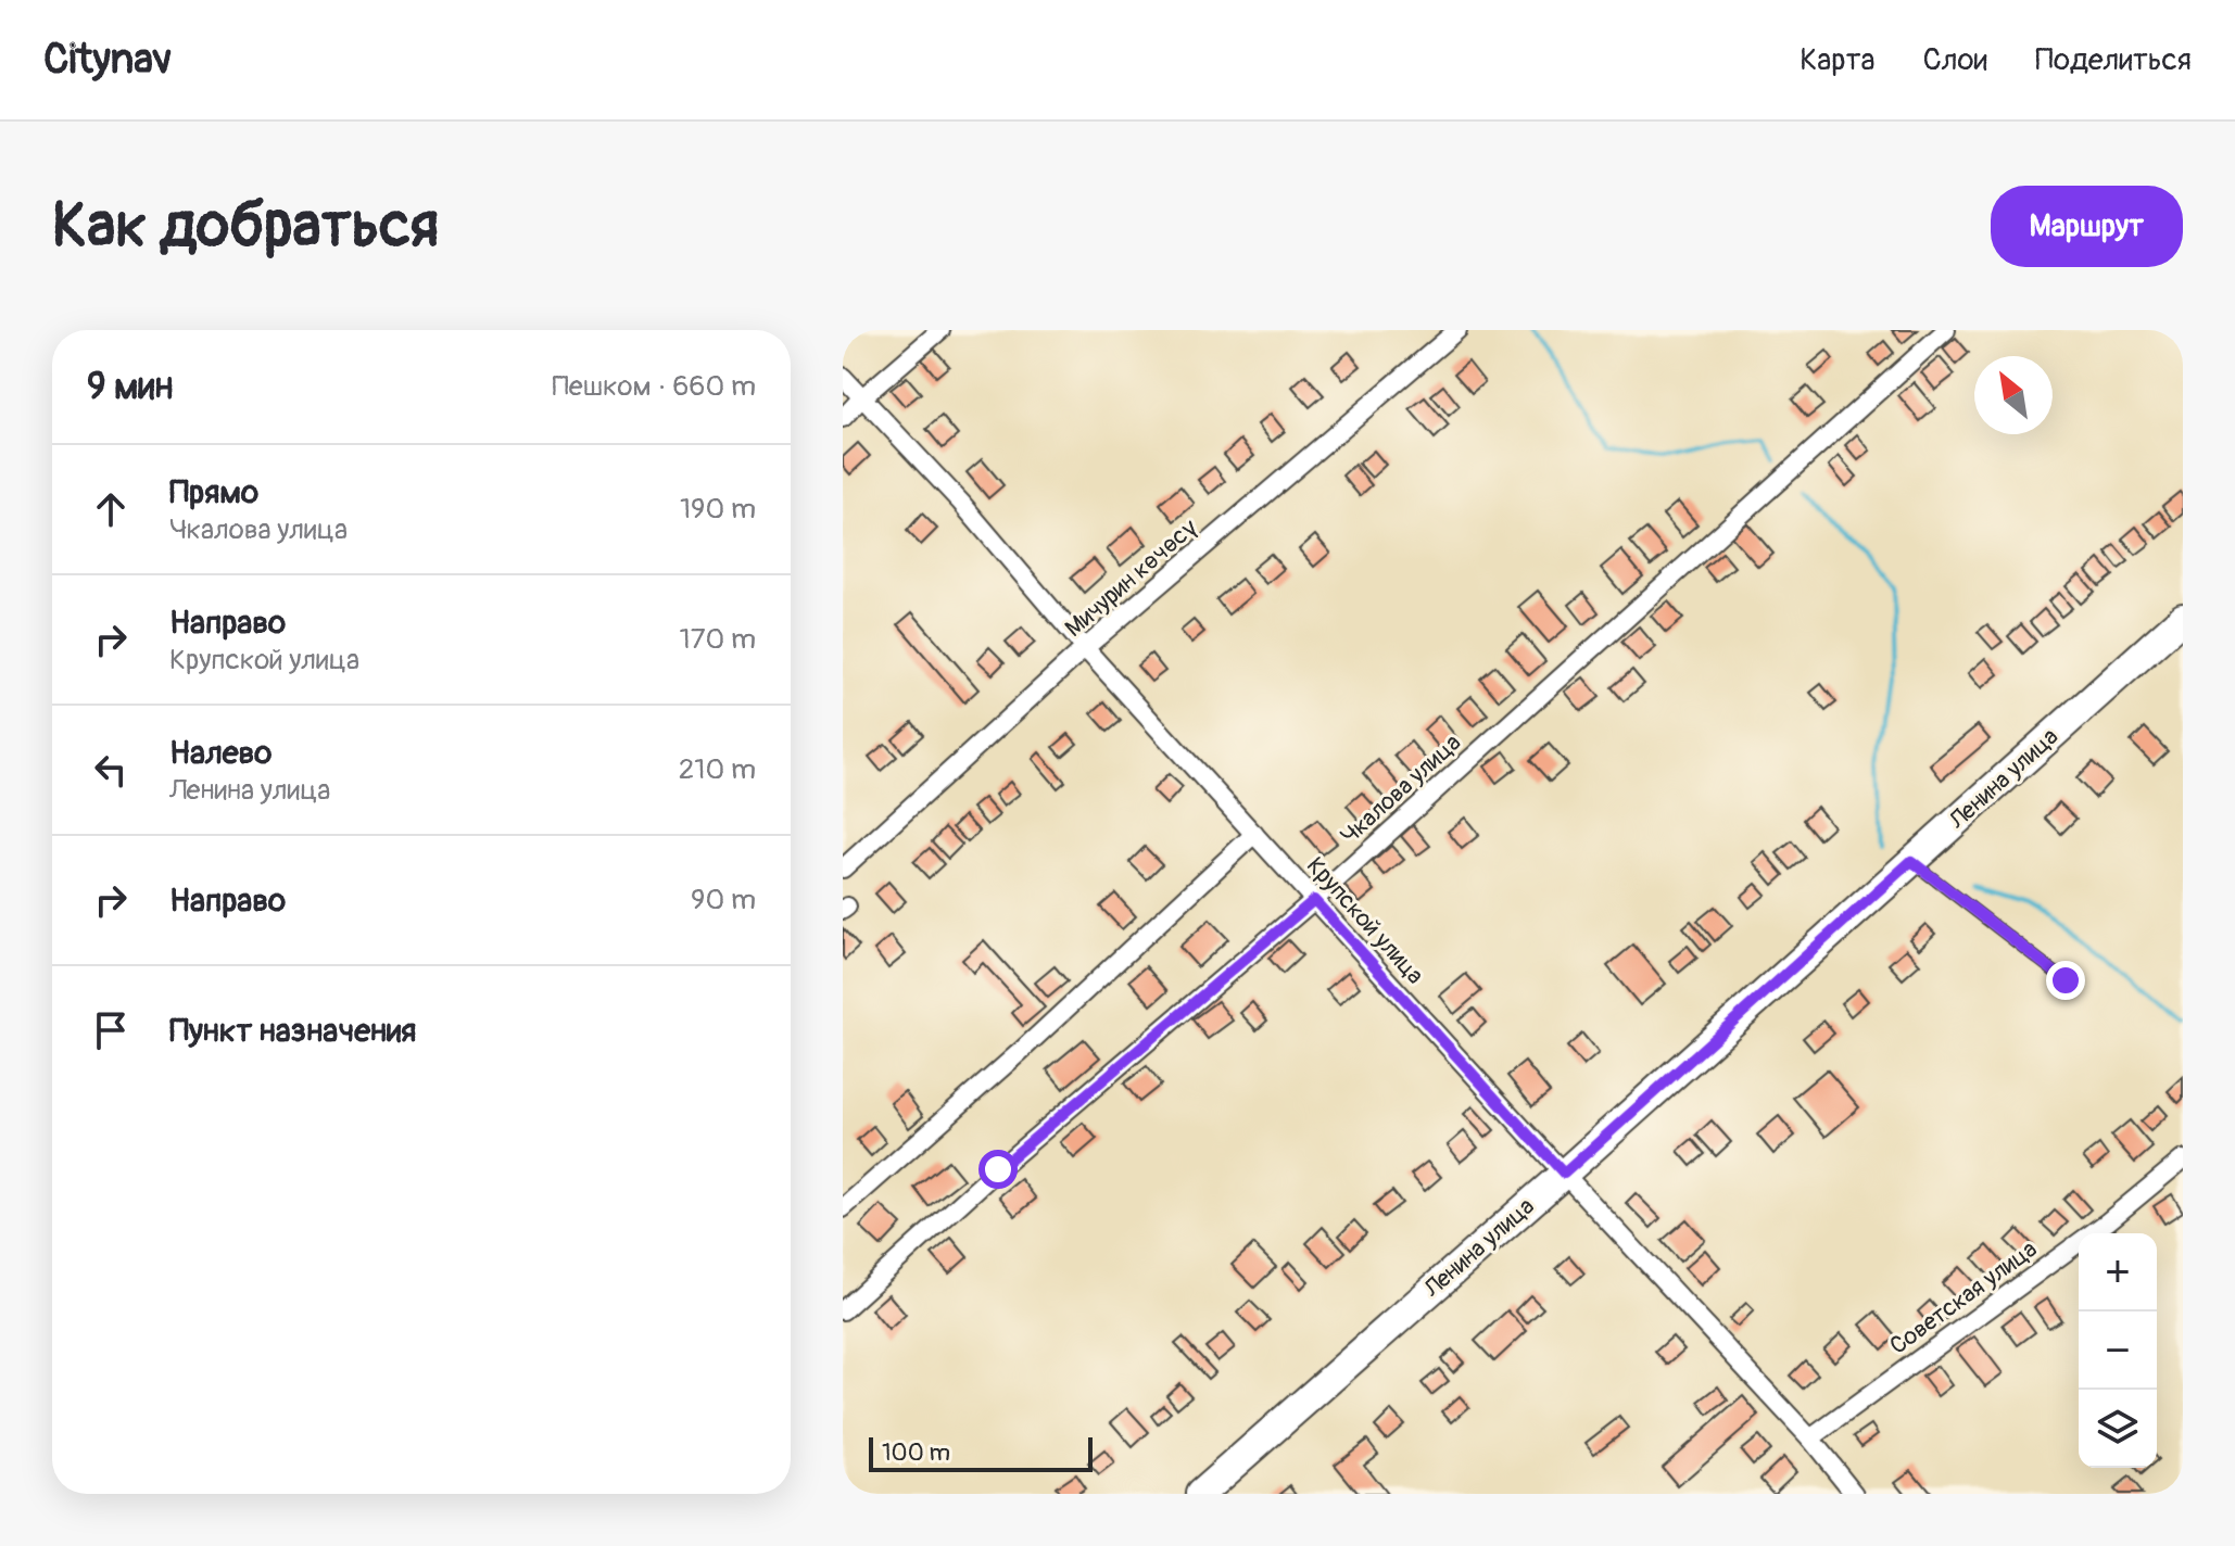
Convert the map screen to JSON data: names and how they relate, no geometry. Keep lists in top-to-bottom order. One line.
{"streets":{"main road":["Ленина улица"],"street":["Мичурин көчөсү","Чкалова улица","Крупской улица","Советская улица"]},"crossings":[["Мичурин көчөсү","Крупской улица"],["Ленина улица","Крупской улица"],["Чкалова улица","Крупской улица"],["Крупской улица","Советская улица"]],"scale_bar":"100 m","north":"top left","page":{"header":"Citynav","nav":["Карта","Слои","Поделиться"],"buttons":"Маршрут","title":"Как добраться","heading":["9 мин","Пешком · 660 m"],"list":[["Прямо","Чкалова улица","190 m"],["Направо","Крупской улица","170 m"],["Налево","Ленина улица","210 m"],["Направо","90 m"],"Пункт назначения"],"map_buttons":["+","−"],"scale":"100 m"}}
